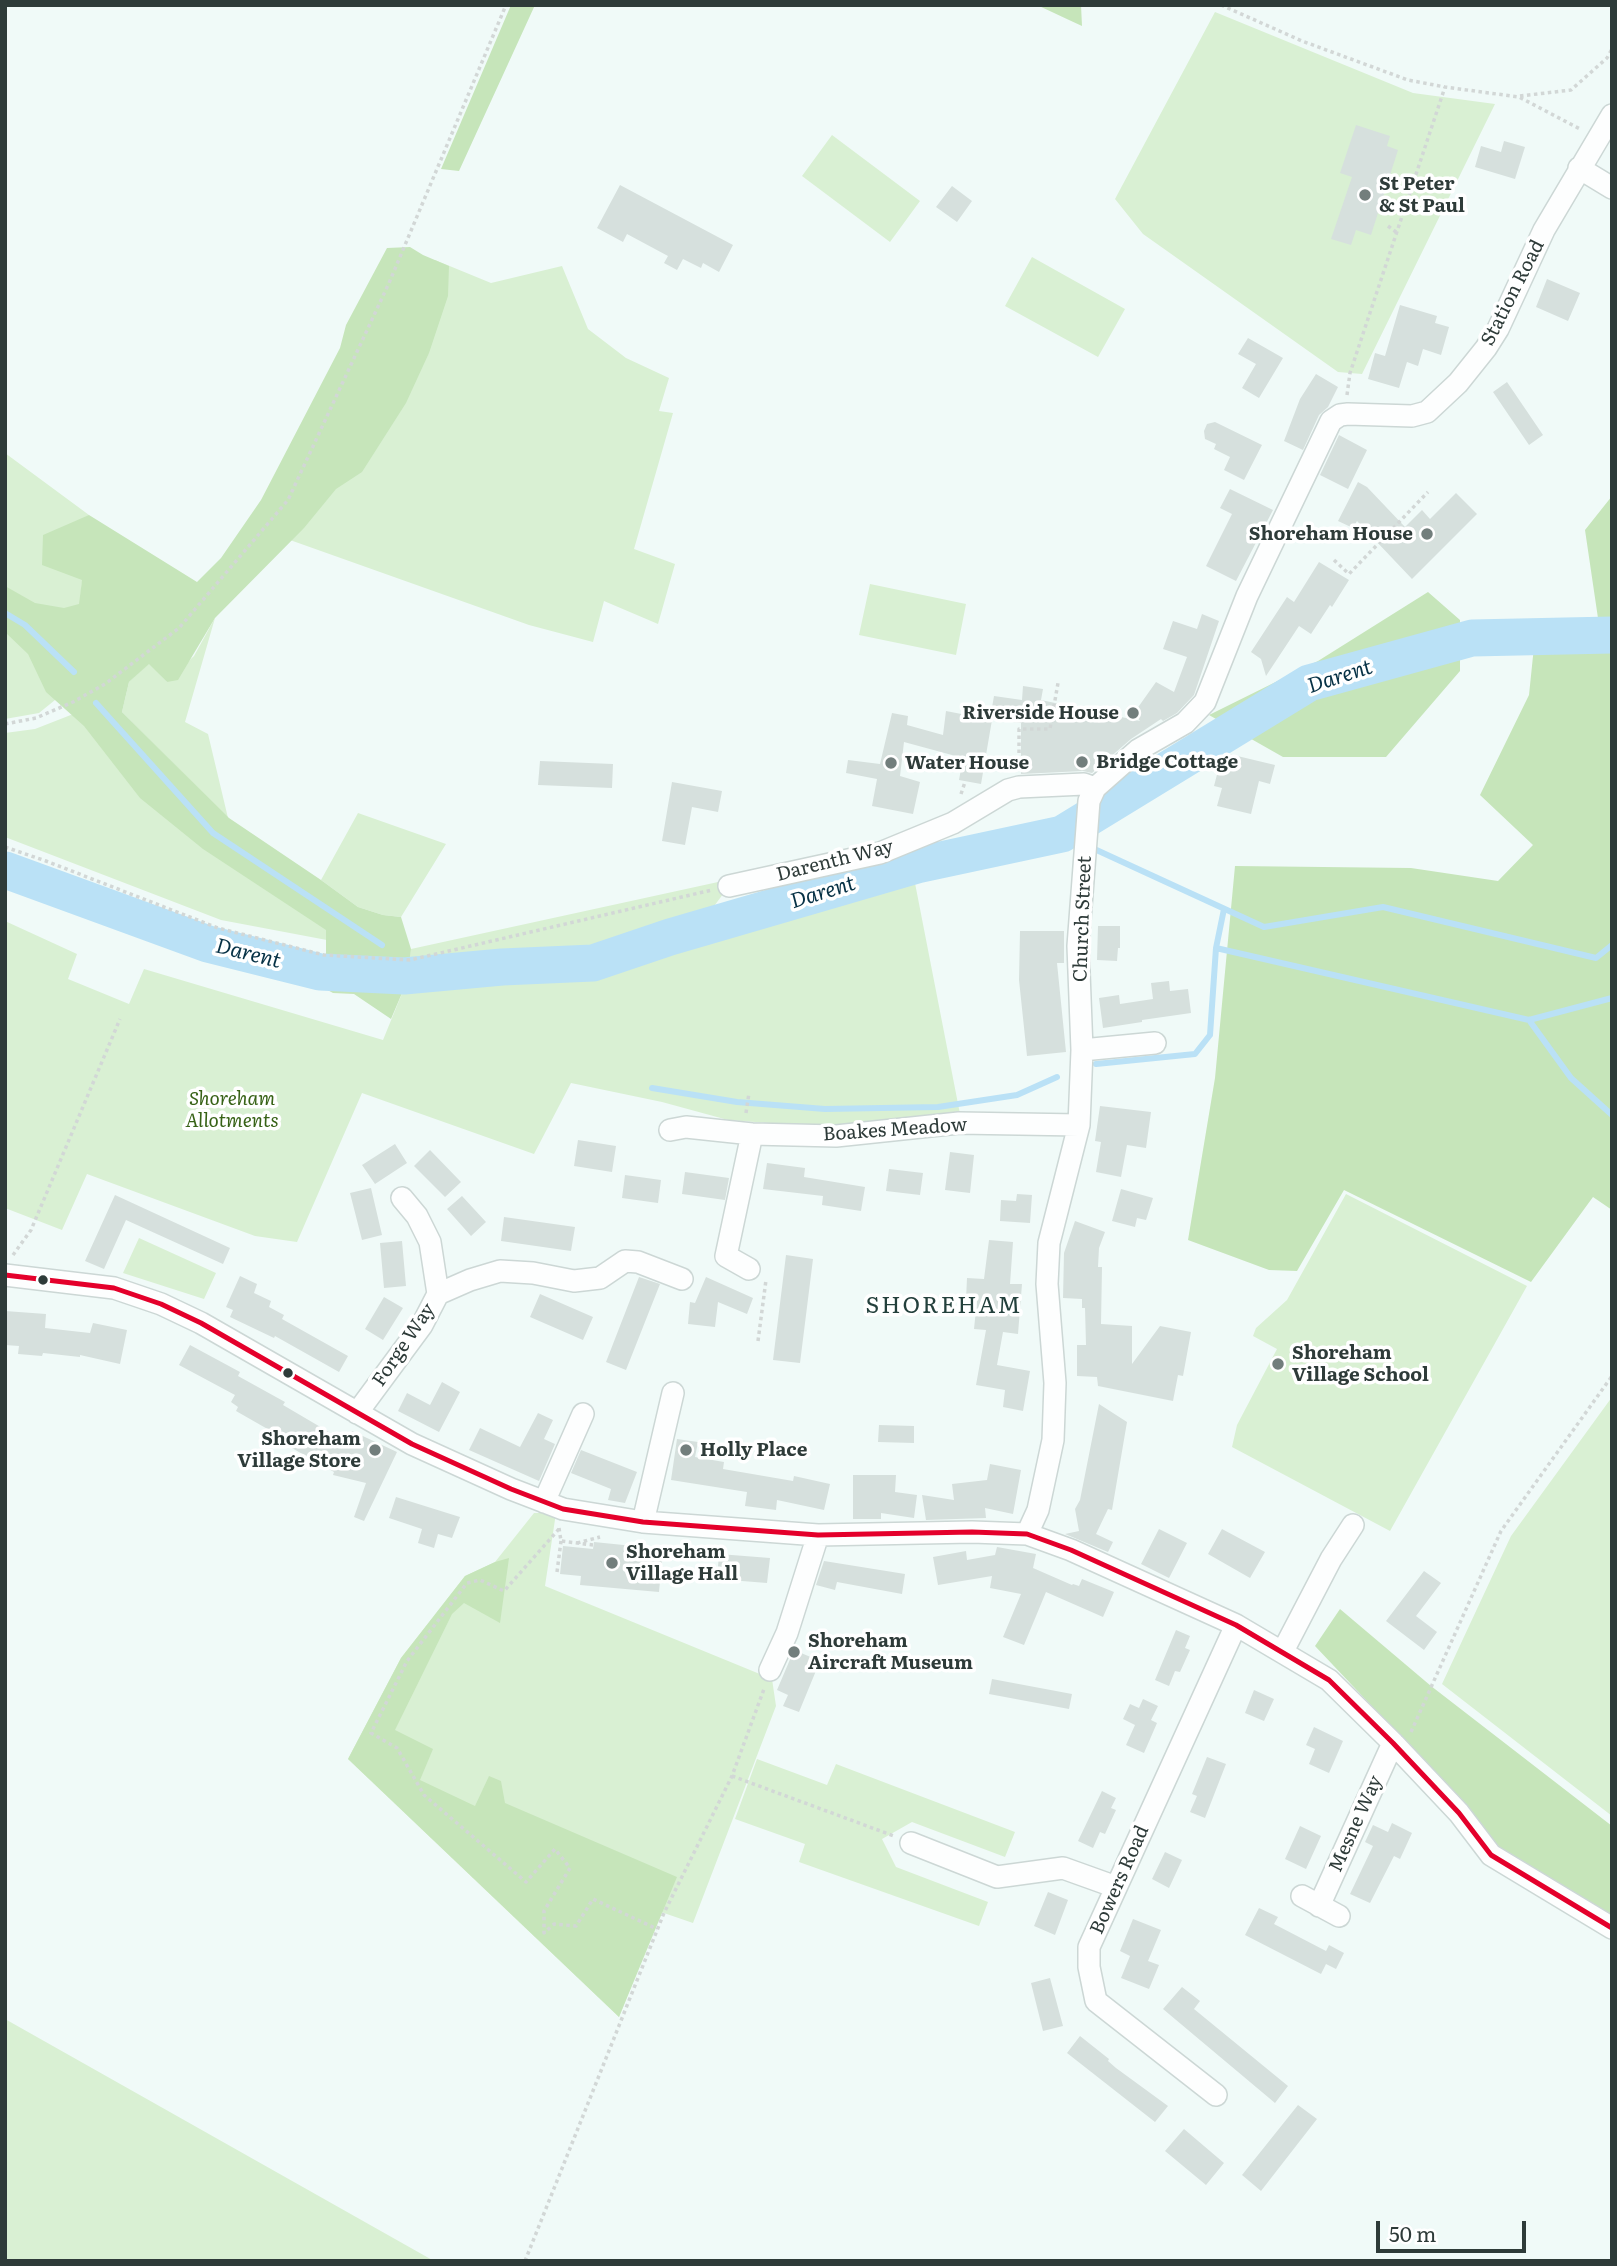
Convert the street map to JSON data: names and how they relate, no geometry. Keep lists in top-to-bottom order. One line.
{"streets":{"street":["Station Road","Darenth Way","Church Street","Boakes Meadow","Forge Way","Mesne Way","Bowers Road"]},"crossings":[["Darenth Way","Church Street"],["Church Street","Boakes Meadow"]],"districts":["SHOREHAM"],"water":["Darent"],"parks":["Shoreham Allotments"],"places":["St Peter & St Paul","Shoreham House","Riverside House","Bridge Cottage","Water House","Shoreham Village School","Shoreham Village Store","Holly Place","Shoreham Village Hall","Shoreham Aircraft Museum"],"scale_bar":"50 m"}
